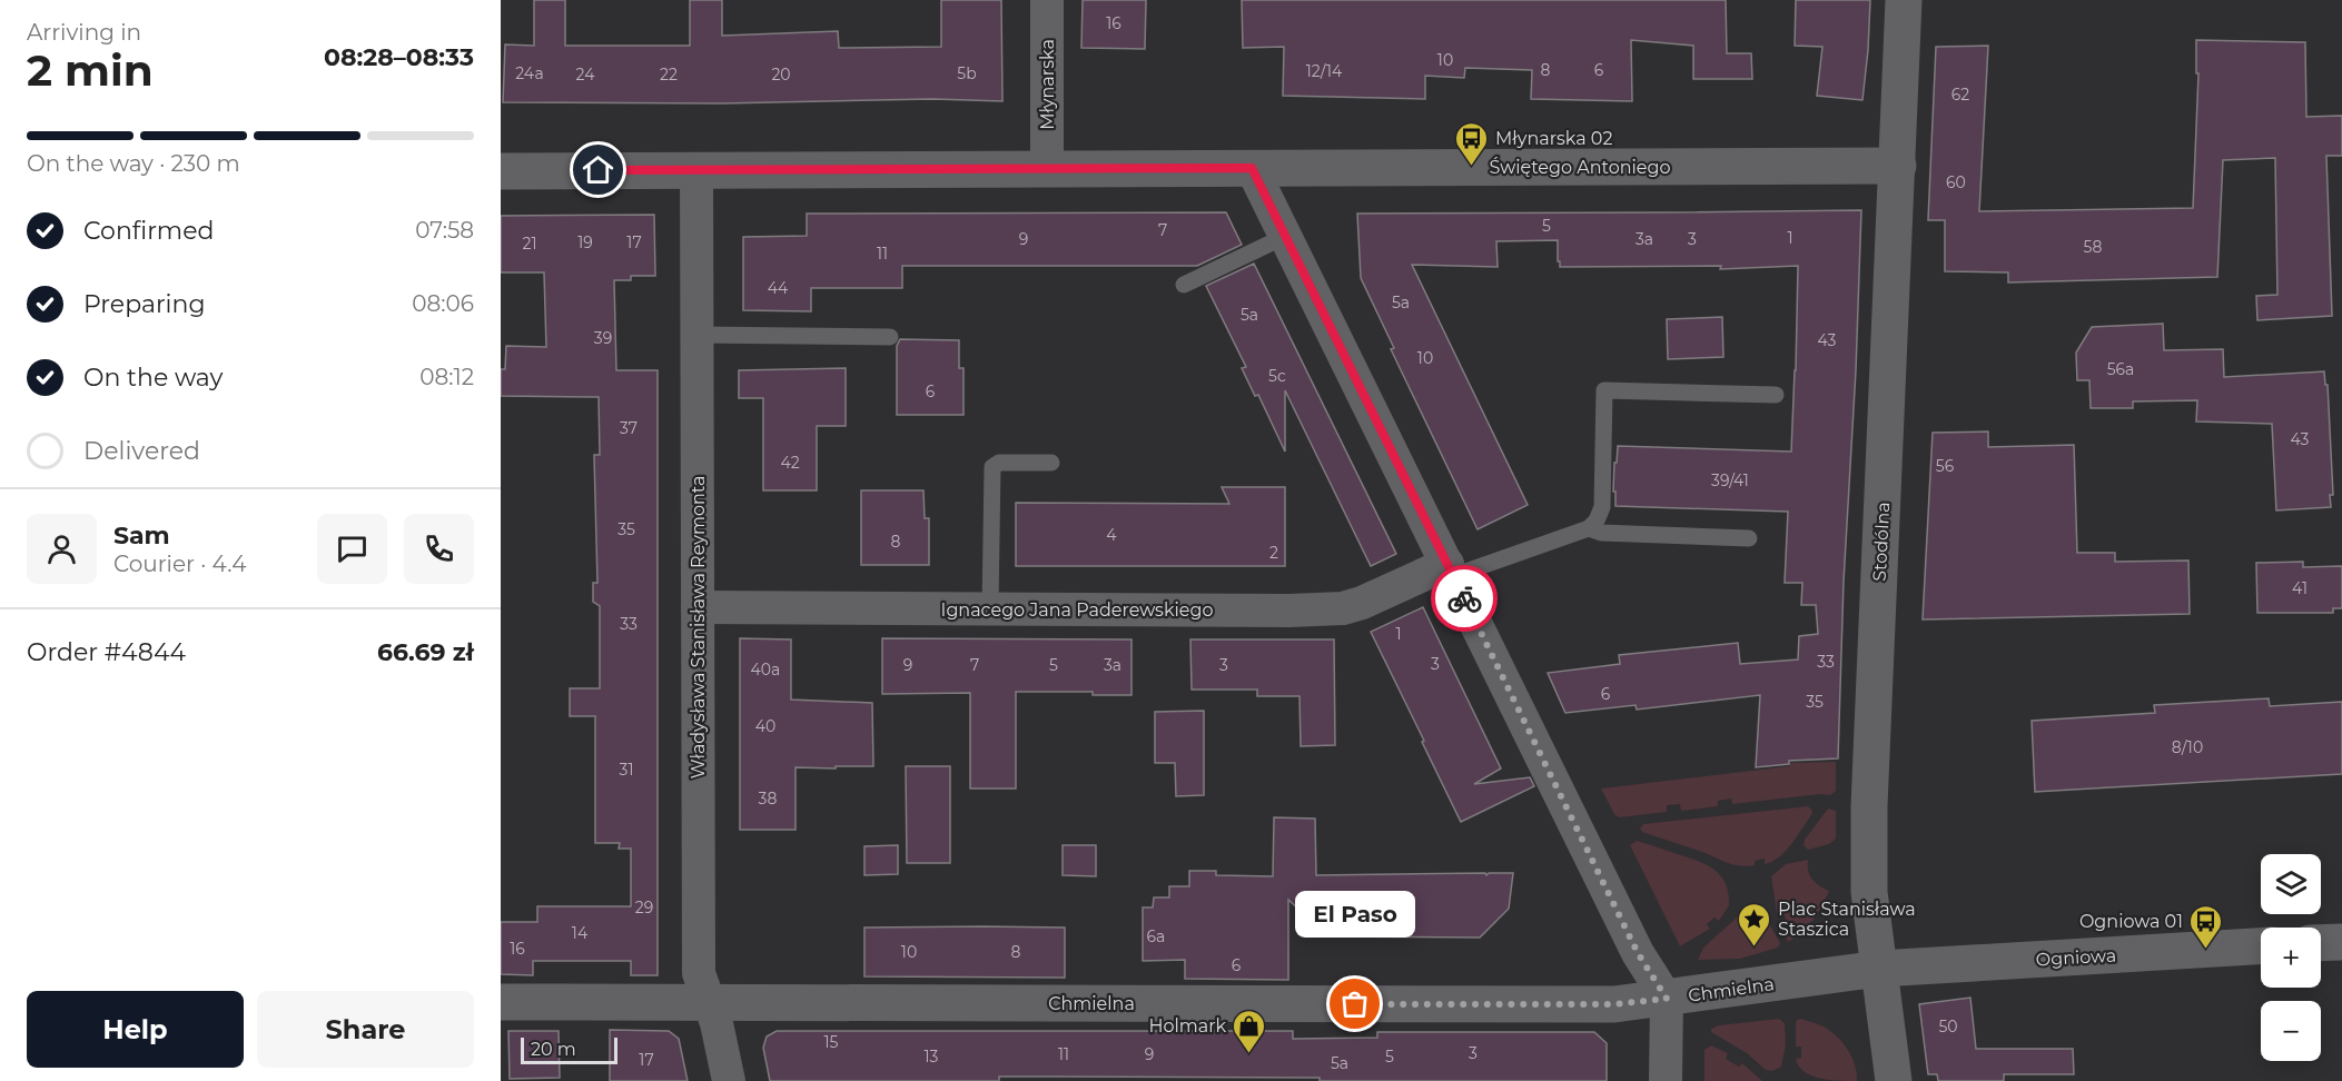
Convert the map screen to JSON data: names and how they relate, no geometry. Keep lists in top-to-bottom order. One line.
{"streets":{"street":["Młynarska","Świętego Antoniego","Stodólna","Ignacego Jana Paderewskiego","Władysława Stanisława Reymonta","Ogniowa","Chmielna"]},"crossings":[["Młynarska","Świętego Antoniego"],["Świętego Antoniego","Stodólna"],["Świętego Antoniego","Władysława Stanisława Reymonta"],["Stodólna","Ogniowa"],["Stodólna","Chmielna"],["Ignacego Jana Paderewskiego","Władysława Stanisława Reymonta"],["Władysława Stanisława Reymonta","Chmielna"],["Ogniowa","Chmielna"]],"places":{"bus stop":["Młynarska 02","Ogniowa 01"],"place":["Plac Stanisława Staszica"],"other":["El Paso"],"shop":["Holmark"]},"house_numbers":["16","10","8","6","12/14","24a","5b","24","22","20","62","60","5","7","1","9","3a","3","19","17","21","58","11","44","5a","5a","39","43","10","56a","5c","6","37","43","42","56","39/41","35","4","8","2","41","33","1","33","3","9","7","5","3a","3","40a","6","35","40","8/10","31","38","29","14","6a","16","10","8","6","50","15","3","11","9","13","5","17","5a"],"scale_bar":"20 m","page":{"heading":["2 min","Arriving in","08:28–08:33"],"panel":["Sam","Courier · 4.4","Order #4844","66.69 zł"],"bar":"On the way · 230 m","list":[["Confirmed","07:58"],["Preparing","08:06"],["On the way","08:12"],"Delivered"],"map_buttons":["+","−"],"bubble":"El Paso","buttons":["Help","Share"],"scale":"20 m"}}
